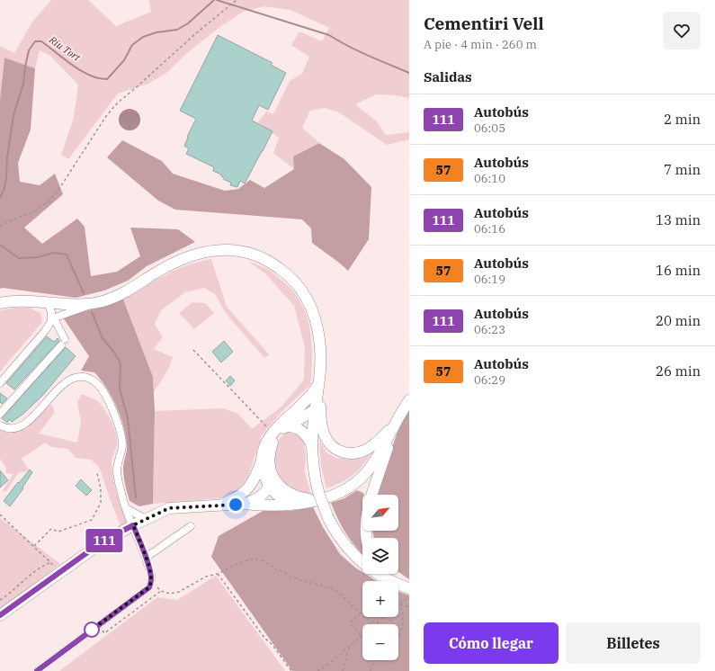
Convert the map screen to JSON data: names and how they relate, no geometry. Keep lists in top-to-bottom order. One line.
{"water":["Riu Tort"],"lines":["bus line 111"],"north":"top right","page":{"on_map":"111","heading":[["Cementiri Vell","A pie · 4 min · 260 m"],"Salidas"],"list":[{"mark":"111","name":"Autobús","note":"06:05","value":"2 min"},{"mark":"57","name":"Autobús","note":"06:10","value":"7 min"},{"mark":"111","name":"Autobús","note":"06:16","value":"13 min"},{"mark":"57","name":"Autobús","note":"06:19","value":"16 min"},{"mark":"111","name":"Autobús","note":"06:23","value":"20 min"},{"mark":"57","name":"Autobús","note":"06:29","value":"26 min"}],"map_buttons":["+","−"],"buttons":["Cómo llegar","Billetes"]}}
